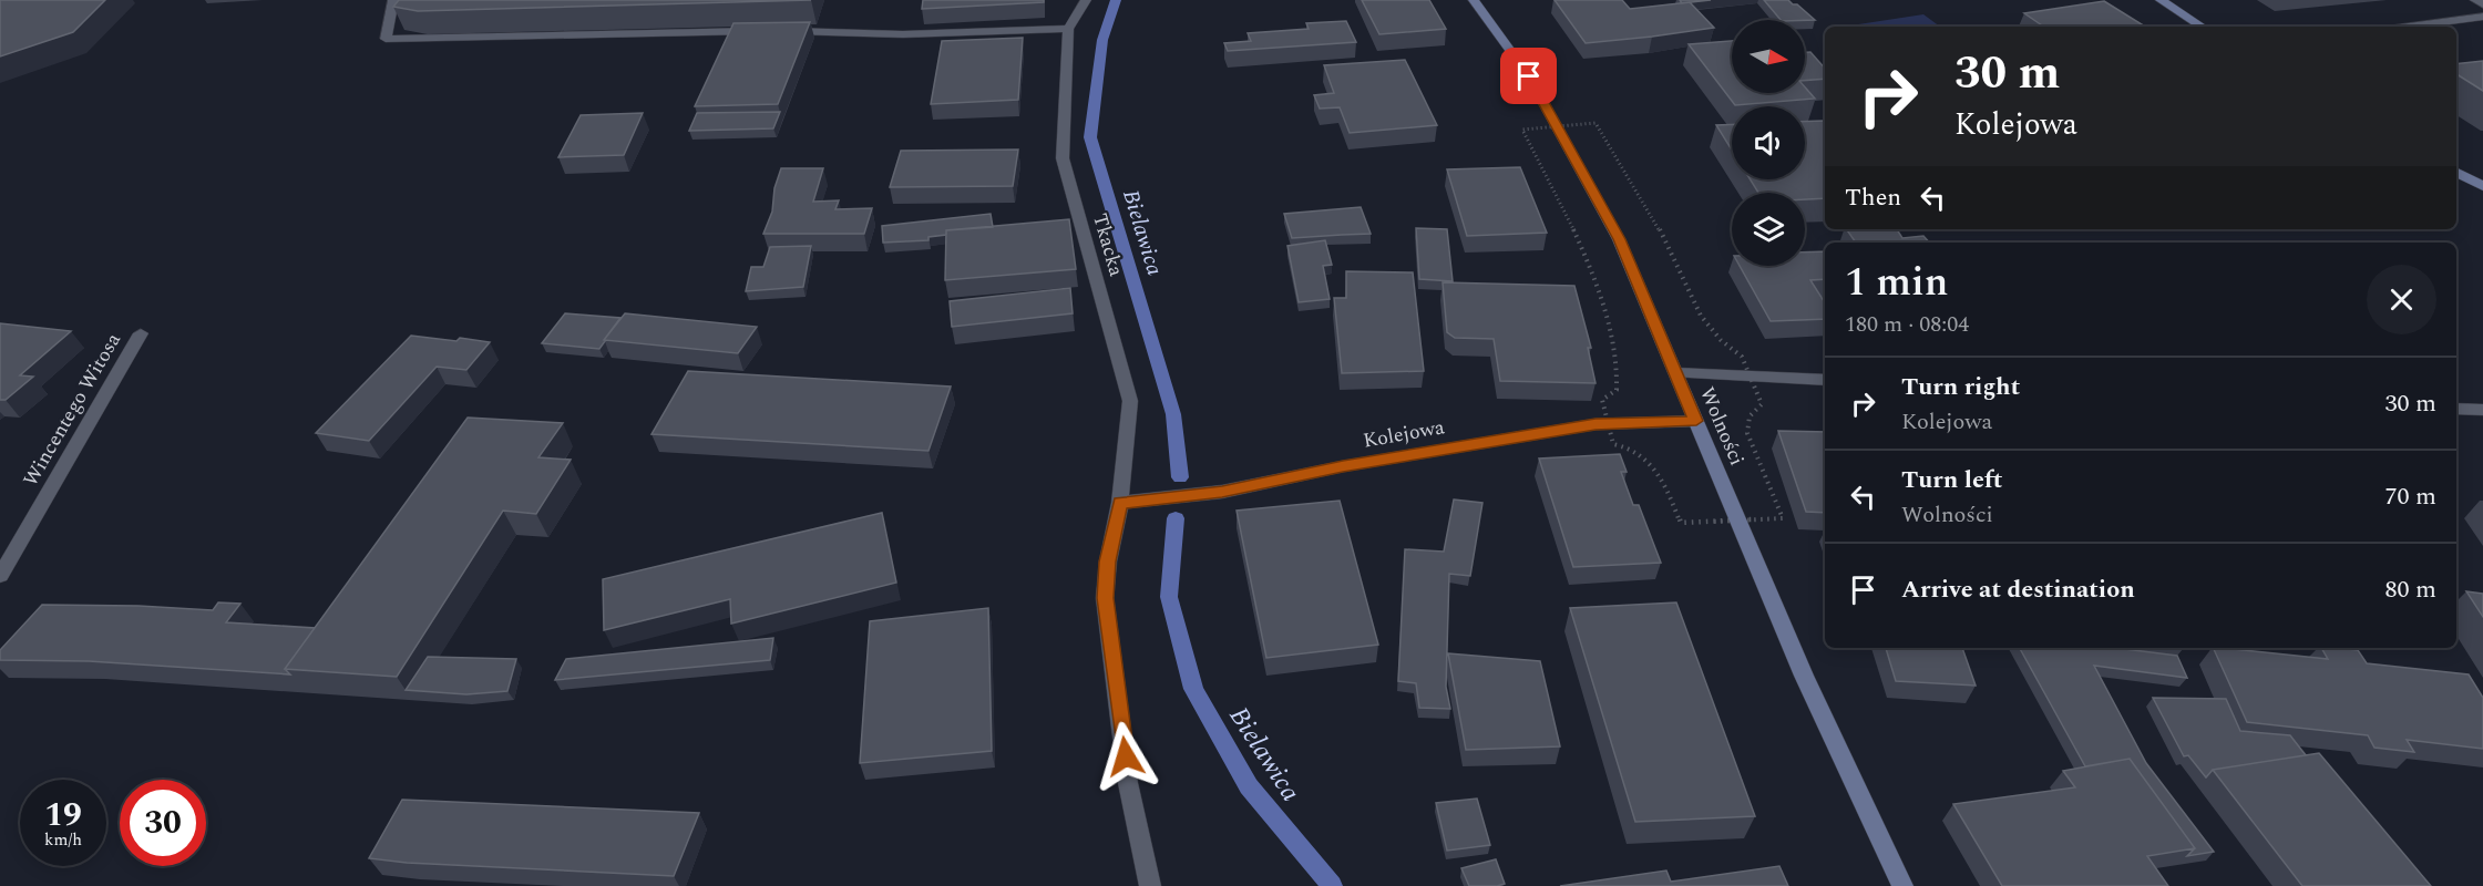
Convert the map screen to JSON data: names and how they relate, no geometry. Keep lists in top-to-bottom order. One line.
{"streets":{"street":["Tkacka","Wincentego Witosa","Wolności","Kolejowa"]},"crossings":[["Tkacka","Kolejowa"],["Wolności","Kolejowa"]],"water":["Bielawica"],"north":"right","page":{"turn":["30 m","Kolejowa"],"then":"Then","heading":["1 min","180 m · 08:04"],"list":[{"name":"Turn right","note":"Kolejowa","value":"30 m"},{"name":"Turn left","note":"Wolności","value":"70 m"},{"name":"Arrive at destination","value":"80 m"}],"speed":"19 km/h","limit":"30"}}
